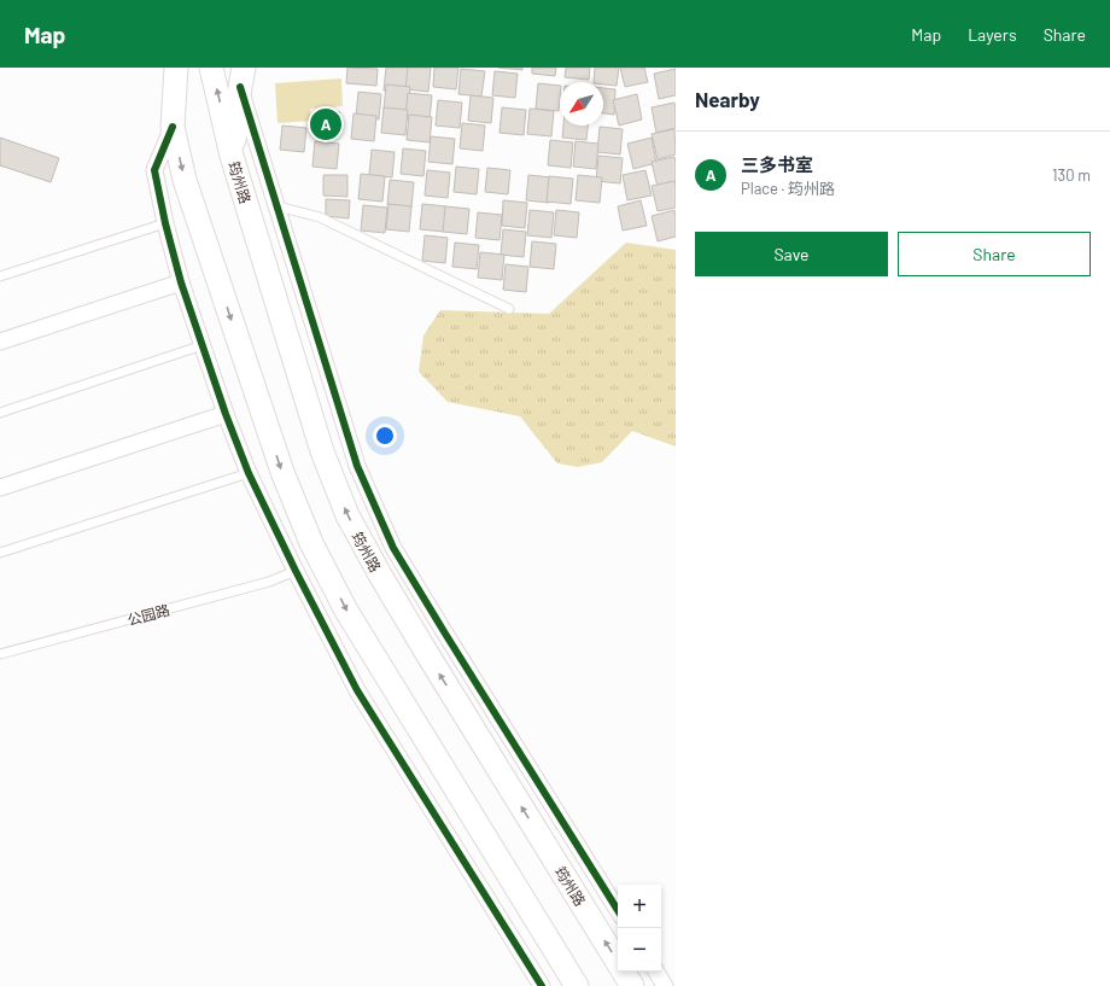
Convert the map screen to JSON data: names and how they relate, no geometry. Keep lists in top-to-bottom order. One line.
{"streets":{"main road":["筠州路"],"lane":["公园路"]},"north":"bottom left","page":{"header":"Map","nav":["Map","Layers","Share"],"heading":"Nearby","pins":"A","list":[{"mark":"A","name":"三多书室","note":"Place · 筠州路","value":"130 m"}],"buttons":["Save","Share"],"map_buttons":["+","−"]}}
